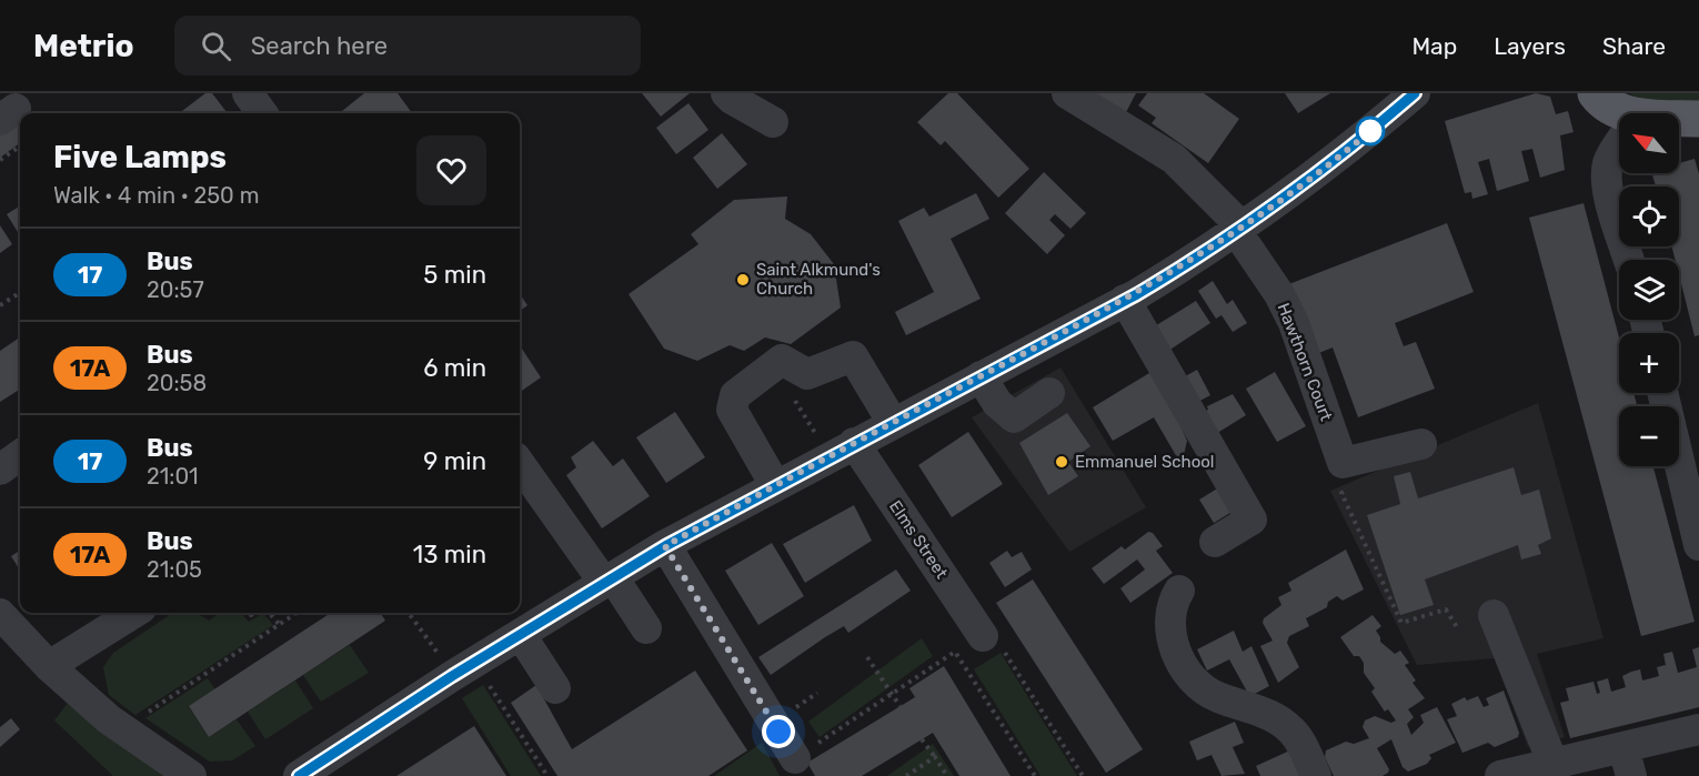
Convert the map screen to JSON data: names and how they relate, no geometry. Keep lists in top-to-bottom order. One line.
{"streets":{"street":["Hawthorn Court","Elms Street"]},"places":["Saint Alkmund's Church","Emmanuel School"],"lines":["bus line 17"],"north":"top left","page":{"header":"Metrio","search":"Search here","nav":["Map","Layers","Share"],"map_buttons":["+","−"],"heading":["Five Lamps","Walk · 4 min · 250 m"],"list":[{"mark":"17","name":"Bus","note":"20:57","value":"5 min"},{"mark":"17A","name":"Bus","note":"20:58","value":"6 min"},{"mark":"17","name":"Bus","note":"21:01","value":"9 min"},{"mark":"17A","name":"Bus","note":"21:05","value":"13 min"}]}}
